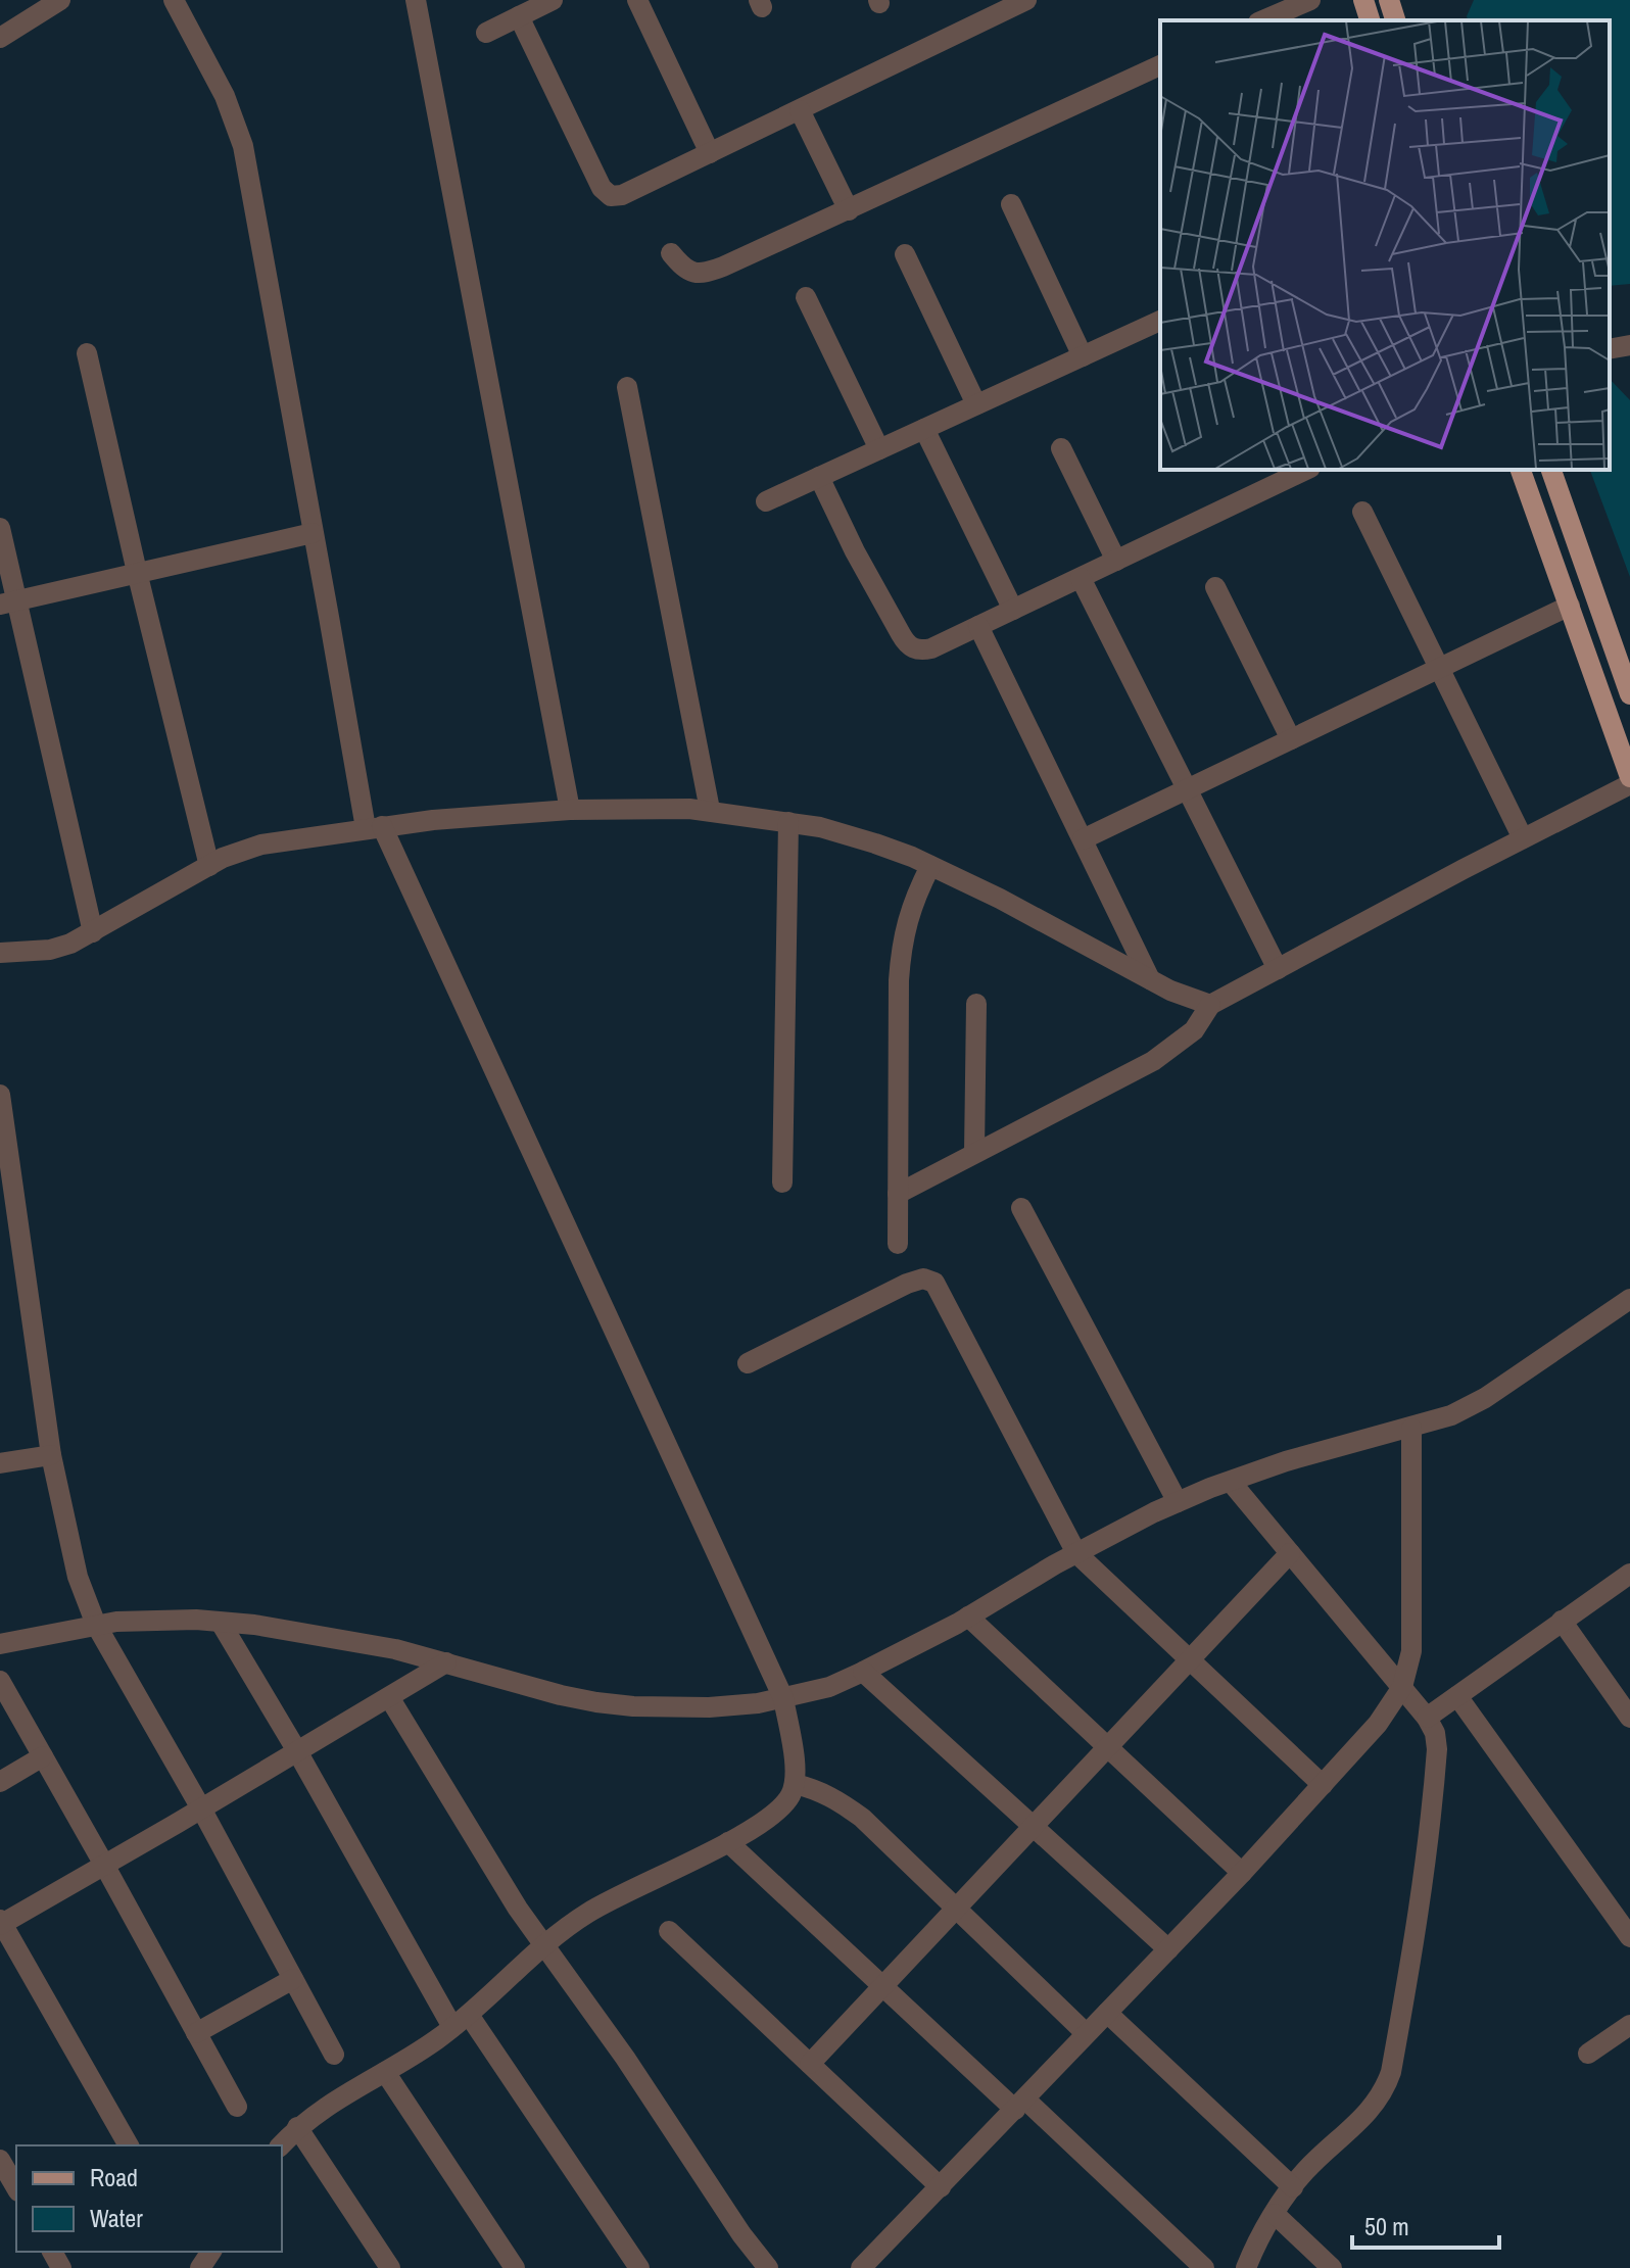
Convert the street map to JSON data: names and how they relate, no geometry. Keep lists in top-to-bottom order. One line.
{"legend":["Road","Water"],"scale_bar":"50 m"}
